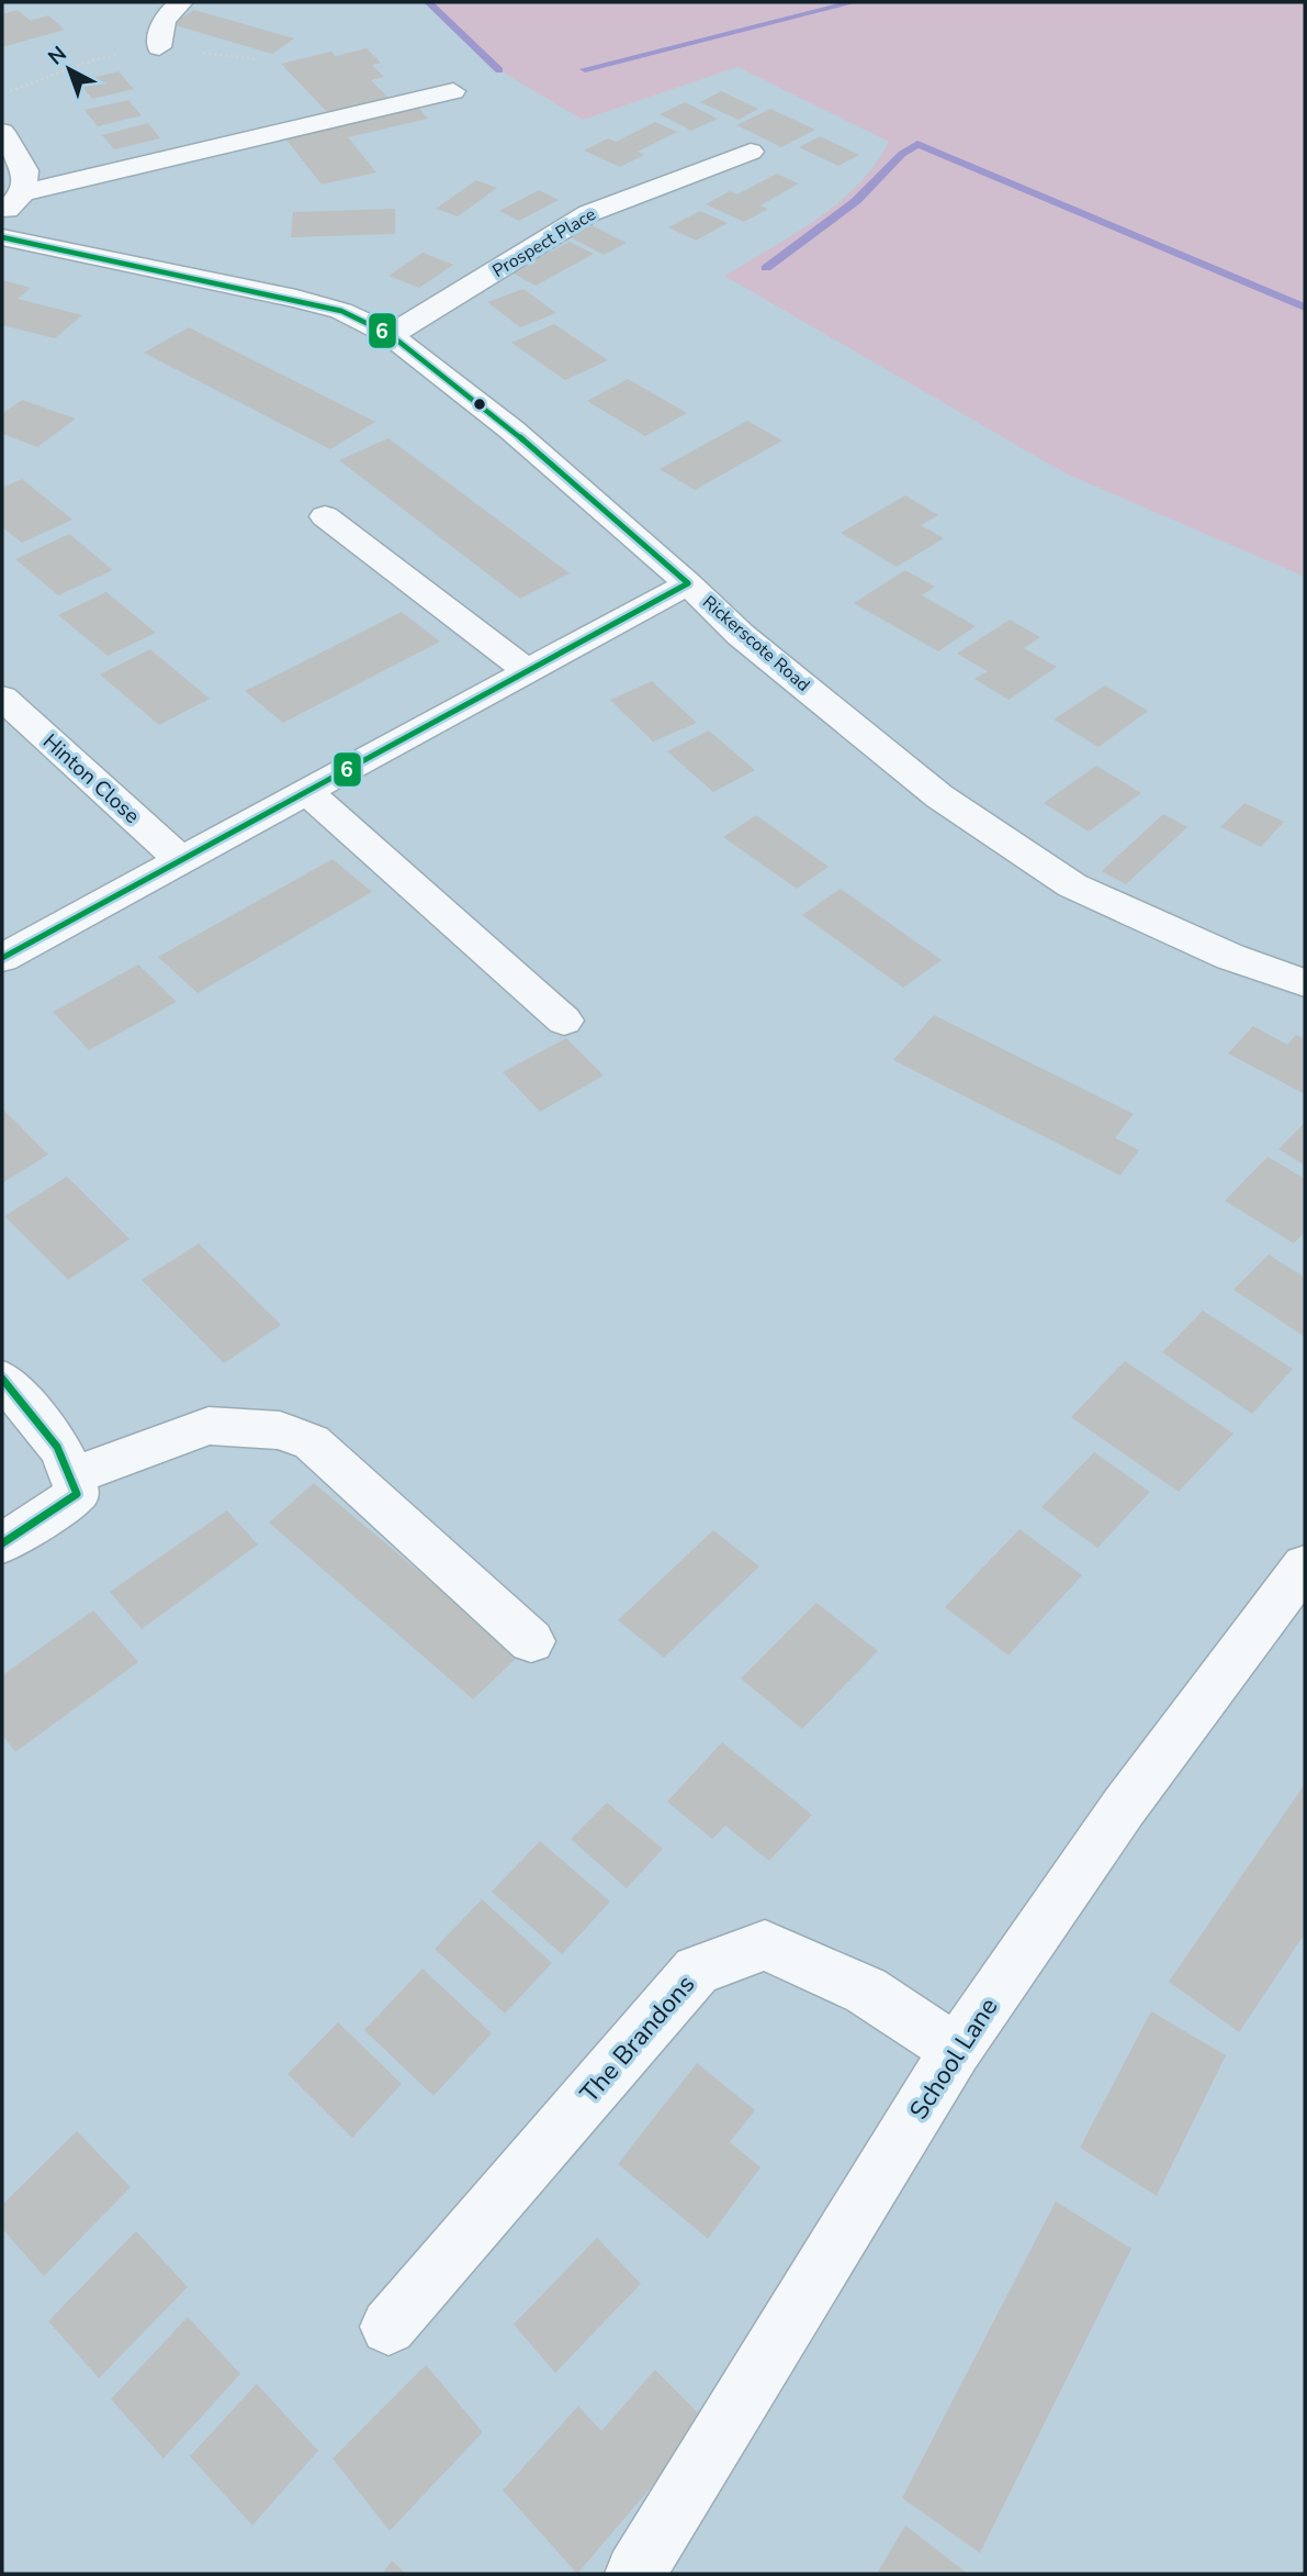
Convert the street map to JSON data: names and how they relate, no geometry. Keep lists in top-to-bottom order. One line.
{"streets":{"street":["Prospect Place","Rickerscote Road","Hinton Close","The Brandons","School Lane"]},"crossings":[["Prospect Place","Rickerscote Road"],["The Brandons","School Lane"]],"lines":["transit line 6"],"north":"top left"}
